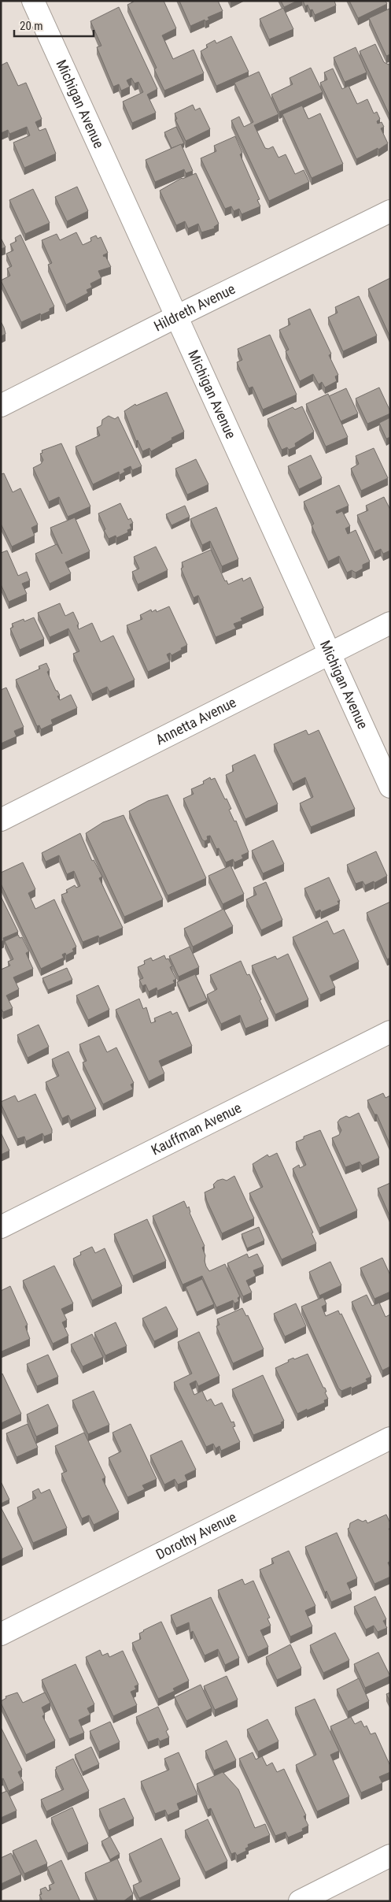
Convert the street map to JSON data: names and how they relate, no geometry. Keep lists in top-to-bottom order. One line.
{"streets":{"street":["Michigan Avenue","Hildreth Avenue","Annetta Avenue","Kauffman Avenue","Dorothy Avenue"]},"crossings":[["Michigan Avenue","Hildreth Avenue"],["Michigan Avenue","Annetta Avenue"]],"scale_bar":"20 m"}
